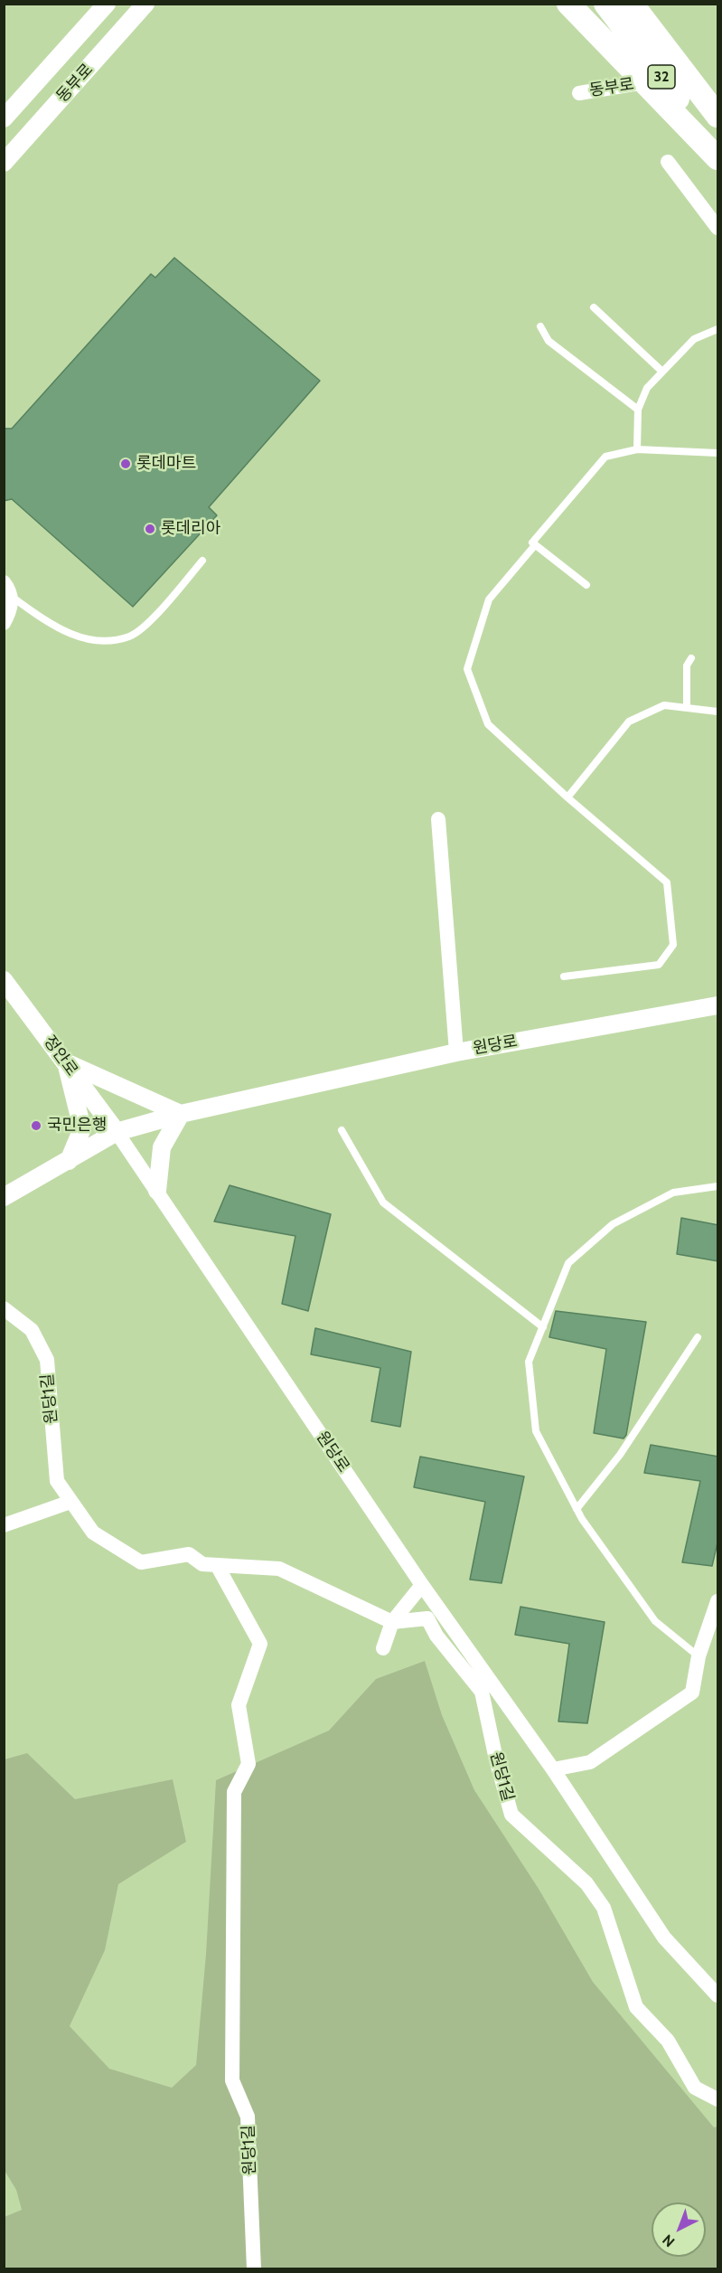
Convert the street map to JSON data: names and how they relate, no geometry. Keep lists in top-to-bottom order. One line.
{"streets":{"main road":["32"],"street":["동부로","원당로","정안로","원당1길"]},"crossings":[["원당로","정안로"]],"places":["롯데마트","롯데리아","국민은행"],"north":"bottom left"}
